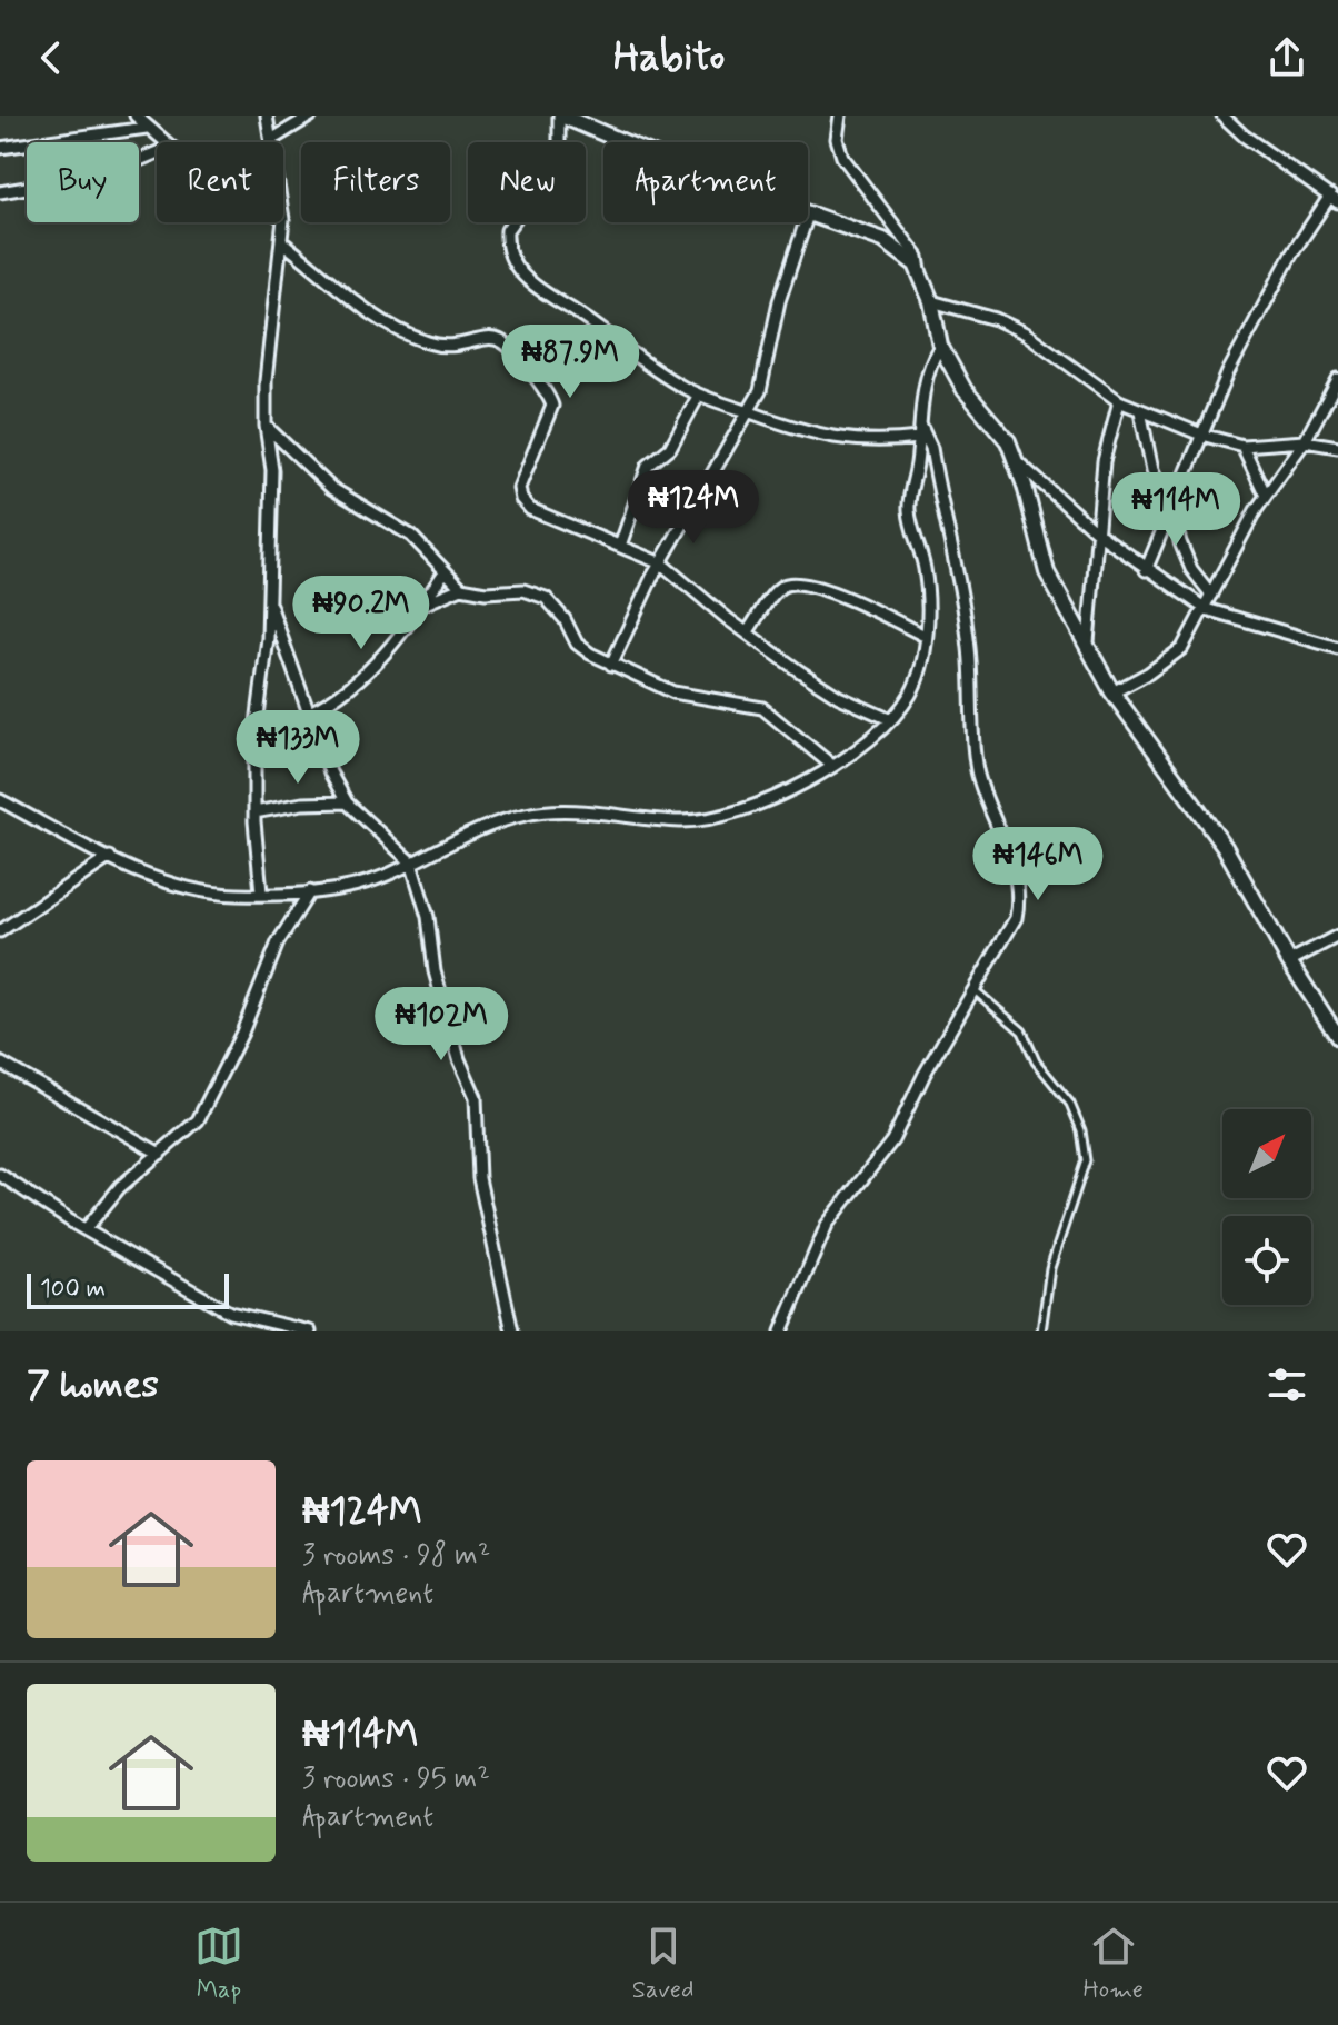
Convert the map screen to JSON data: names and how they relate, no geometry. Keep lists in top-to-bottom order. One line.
{"scale_bar":"100 m","north":"top right","page":{"header":"Habito","chip":["Buy","Rent","Filters","New","Apartment"],"price":["₦87.9M","₦124M","₦114M","₦90.2M","₦133M","₦146M","₦102M"],"scale":"100 m","heading":"7 homes","list":[{"name":"₦124M","note":"3 rooms · 98 m² · Apartment"},{"name":"₦114M","note":"3 rooms · 95 m² · Apartment"}],"tabs":["Map","Saved","Home"]}}
